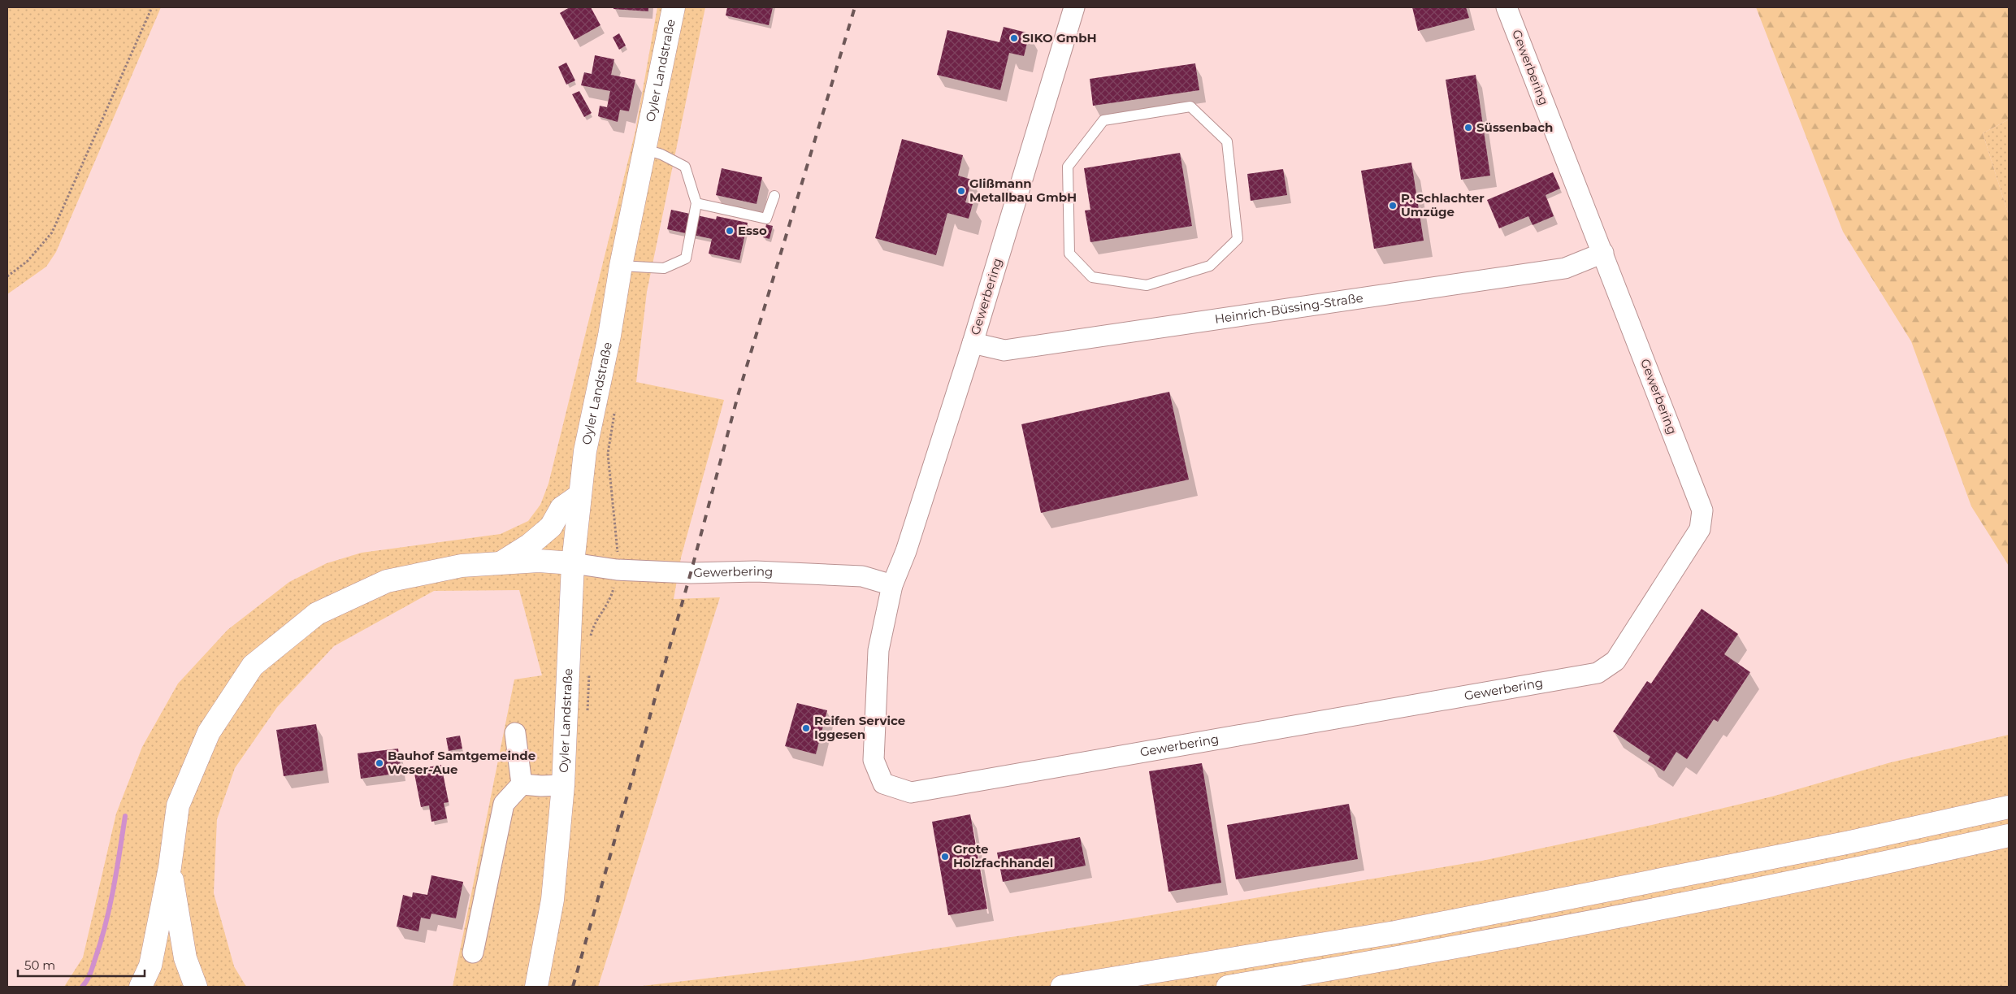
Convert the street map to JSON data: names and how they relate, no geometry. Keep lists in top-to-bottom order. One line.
{"streets":{"main road":["Oyler Landstraße"],"street":["Gewerbering","Heinrich-Büssing-Straße"]},"crossings":[["Gewerbering","Oyler Landstraße"],["Gewerbering","Heinrich-Büssing-Straße"]],"places":["SIKO GmbH","Süssenbach","Glißmann Metallbau GmbH","P. Schlachter Umzüge","Esso","Reifen Service Iggesen","Bauhof Samtgemeinde Weser-Aue","Grote Holzfachhandel"],"scale_bar":"50 m"}
